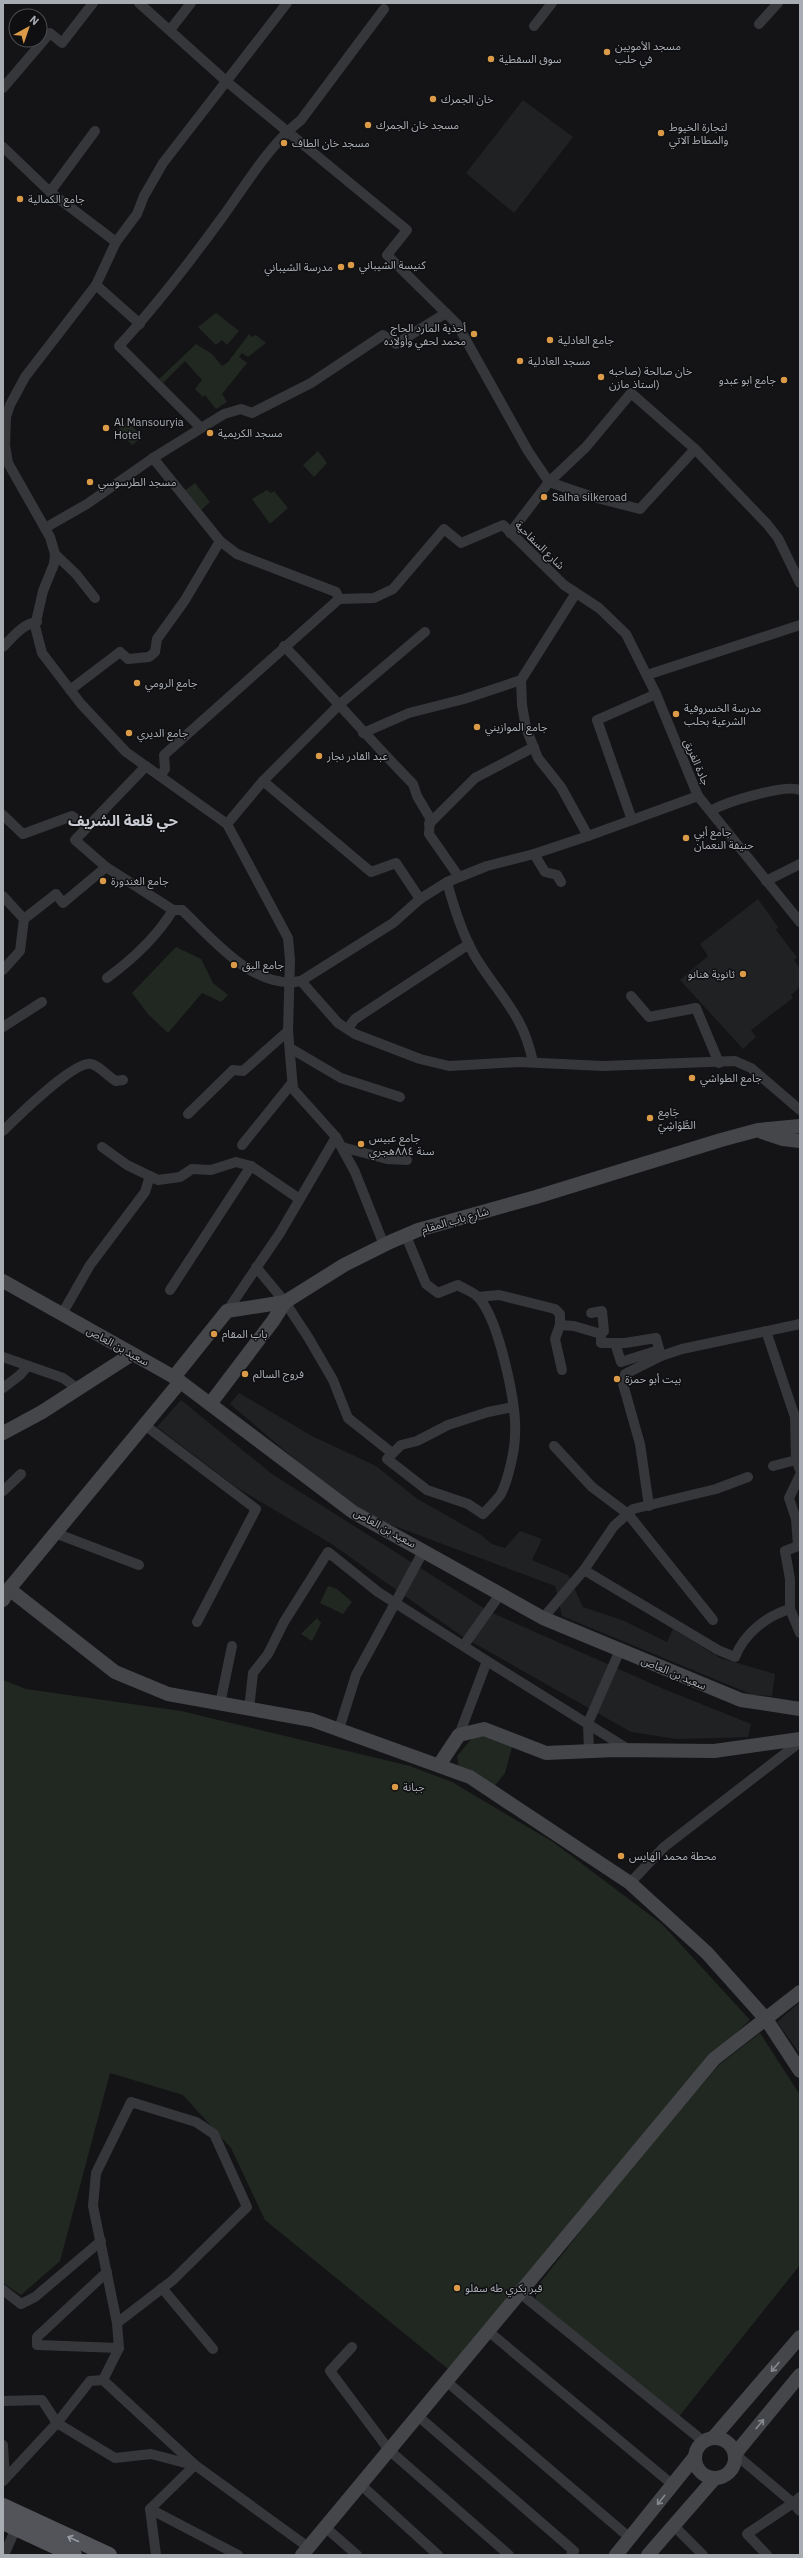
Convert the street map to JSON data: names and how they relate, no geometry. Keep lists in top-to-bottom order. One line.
{"streets":{"street":["شارع السفاحية","جادة الفريق","شارع باب المقام","سعيد بن العاص"]},"crossings":[["شارع السفاحية","جادة الفريق"],["شارع باب المقام","سعيد بن العاص"]],"districts":["حي قلعة الشريف"],"places":["مسجد الأمويين في حلب","سوق السقطية","خان الجمرك","مسجد خان الجمرك","لتجارة الخيوط والمطاط آلاتي","مسجد خان الطاف","جامع الكمالية","كنيسة الشيباني","مدرسة الشيباني","أحذية المارد الحاج محمد لحفي وأولاده","جامع العادلية","مسجد العادلية","خان صالحة (صاحبه استاذ مازن)","جامع ابو عبدو","Al Mansouryia Hotel","مسجد الكريمية","مسجد الطرسوسي","Salha silkeroad","جامع الرومي","مدرسة الخسروفية الشرعية بحلب","جامع الموازيني","جامع الديري","عبد القادر نجار","جامع أبي حنيفة النعمان","جامع الغندورة","جامع البق","ثانوية هنانو","جامع الطواشي","جَامِع الطَّوَاشِيّ","جامع عبيس سنة ٨٨٤هجري","باب المقام","فروج السالم","بيت أبو حمزة","جبانة","محطة محمد الهايس","قبر بكري طه سفلو"],"north":"top right"}
